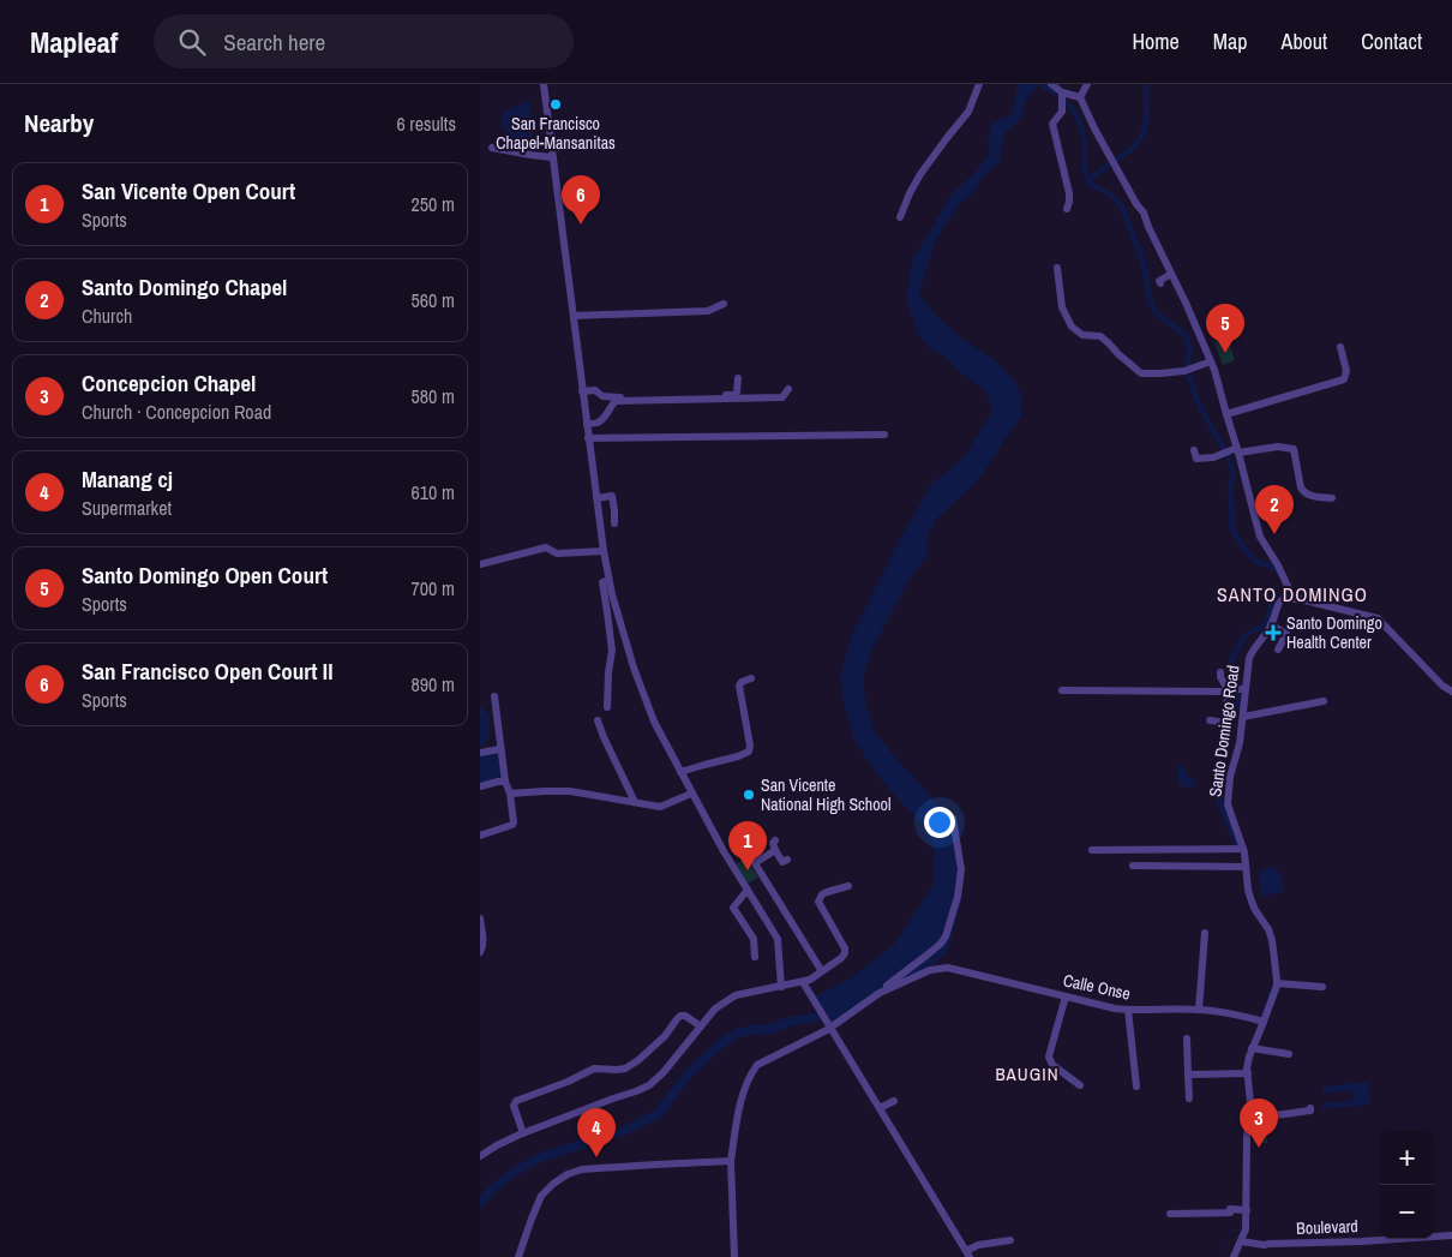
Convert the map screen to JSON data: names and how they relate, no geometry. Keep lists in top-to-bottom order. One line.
{"streets":{"street":["Santo Domingo Road","Calle Onse","Boulevard"]},"crossings":[["Santo Domingo Road","Calle Onse"],["Santo Domingo Road","Boulevard"]],"districts":["SANTO DOMINGO","BAUGIN"],"places":{"other":["San Francisco Chapel-Mansanitas","San Vicente National High School"],"health":["Santo Domingo Health Center"]},"page":{"header":"Mapleaf","search":"Search here","nav":["Home","Map","About","Contact"],"heading":["Nearby","6 results"],"list":[{"mark":"1","name":"San Vicente Open Court","note":"Sports","value":"250 m"},{"mark":"2","name":"Santo Domingo Chapel","note":"Church","value":"560 m"},{"mark":"3","name":"Concepcion Chapel","note":"Church · Concepcion Road","value":"580 m"},{"mark":"4","name":"Manang cj","note":"Supermarket","value":"610 m"},{"mark":"5","name":"Santo Domingo Open Court","note":"Sports","value":"700 m"},{"mark":"6","name":"San Francisco Open Court II","note":"Sports","value":"890 m"}],"pins":["6","5","2","1","3","4"],"map_buttons":["+","−"]}}
